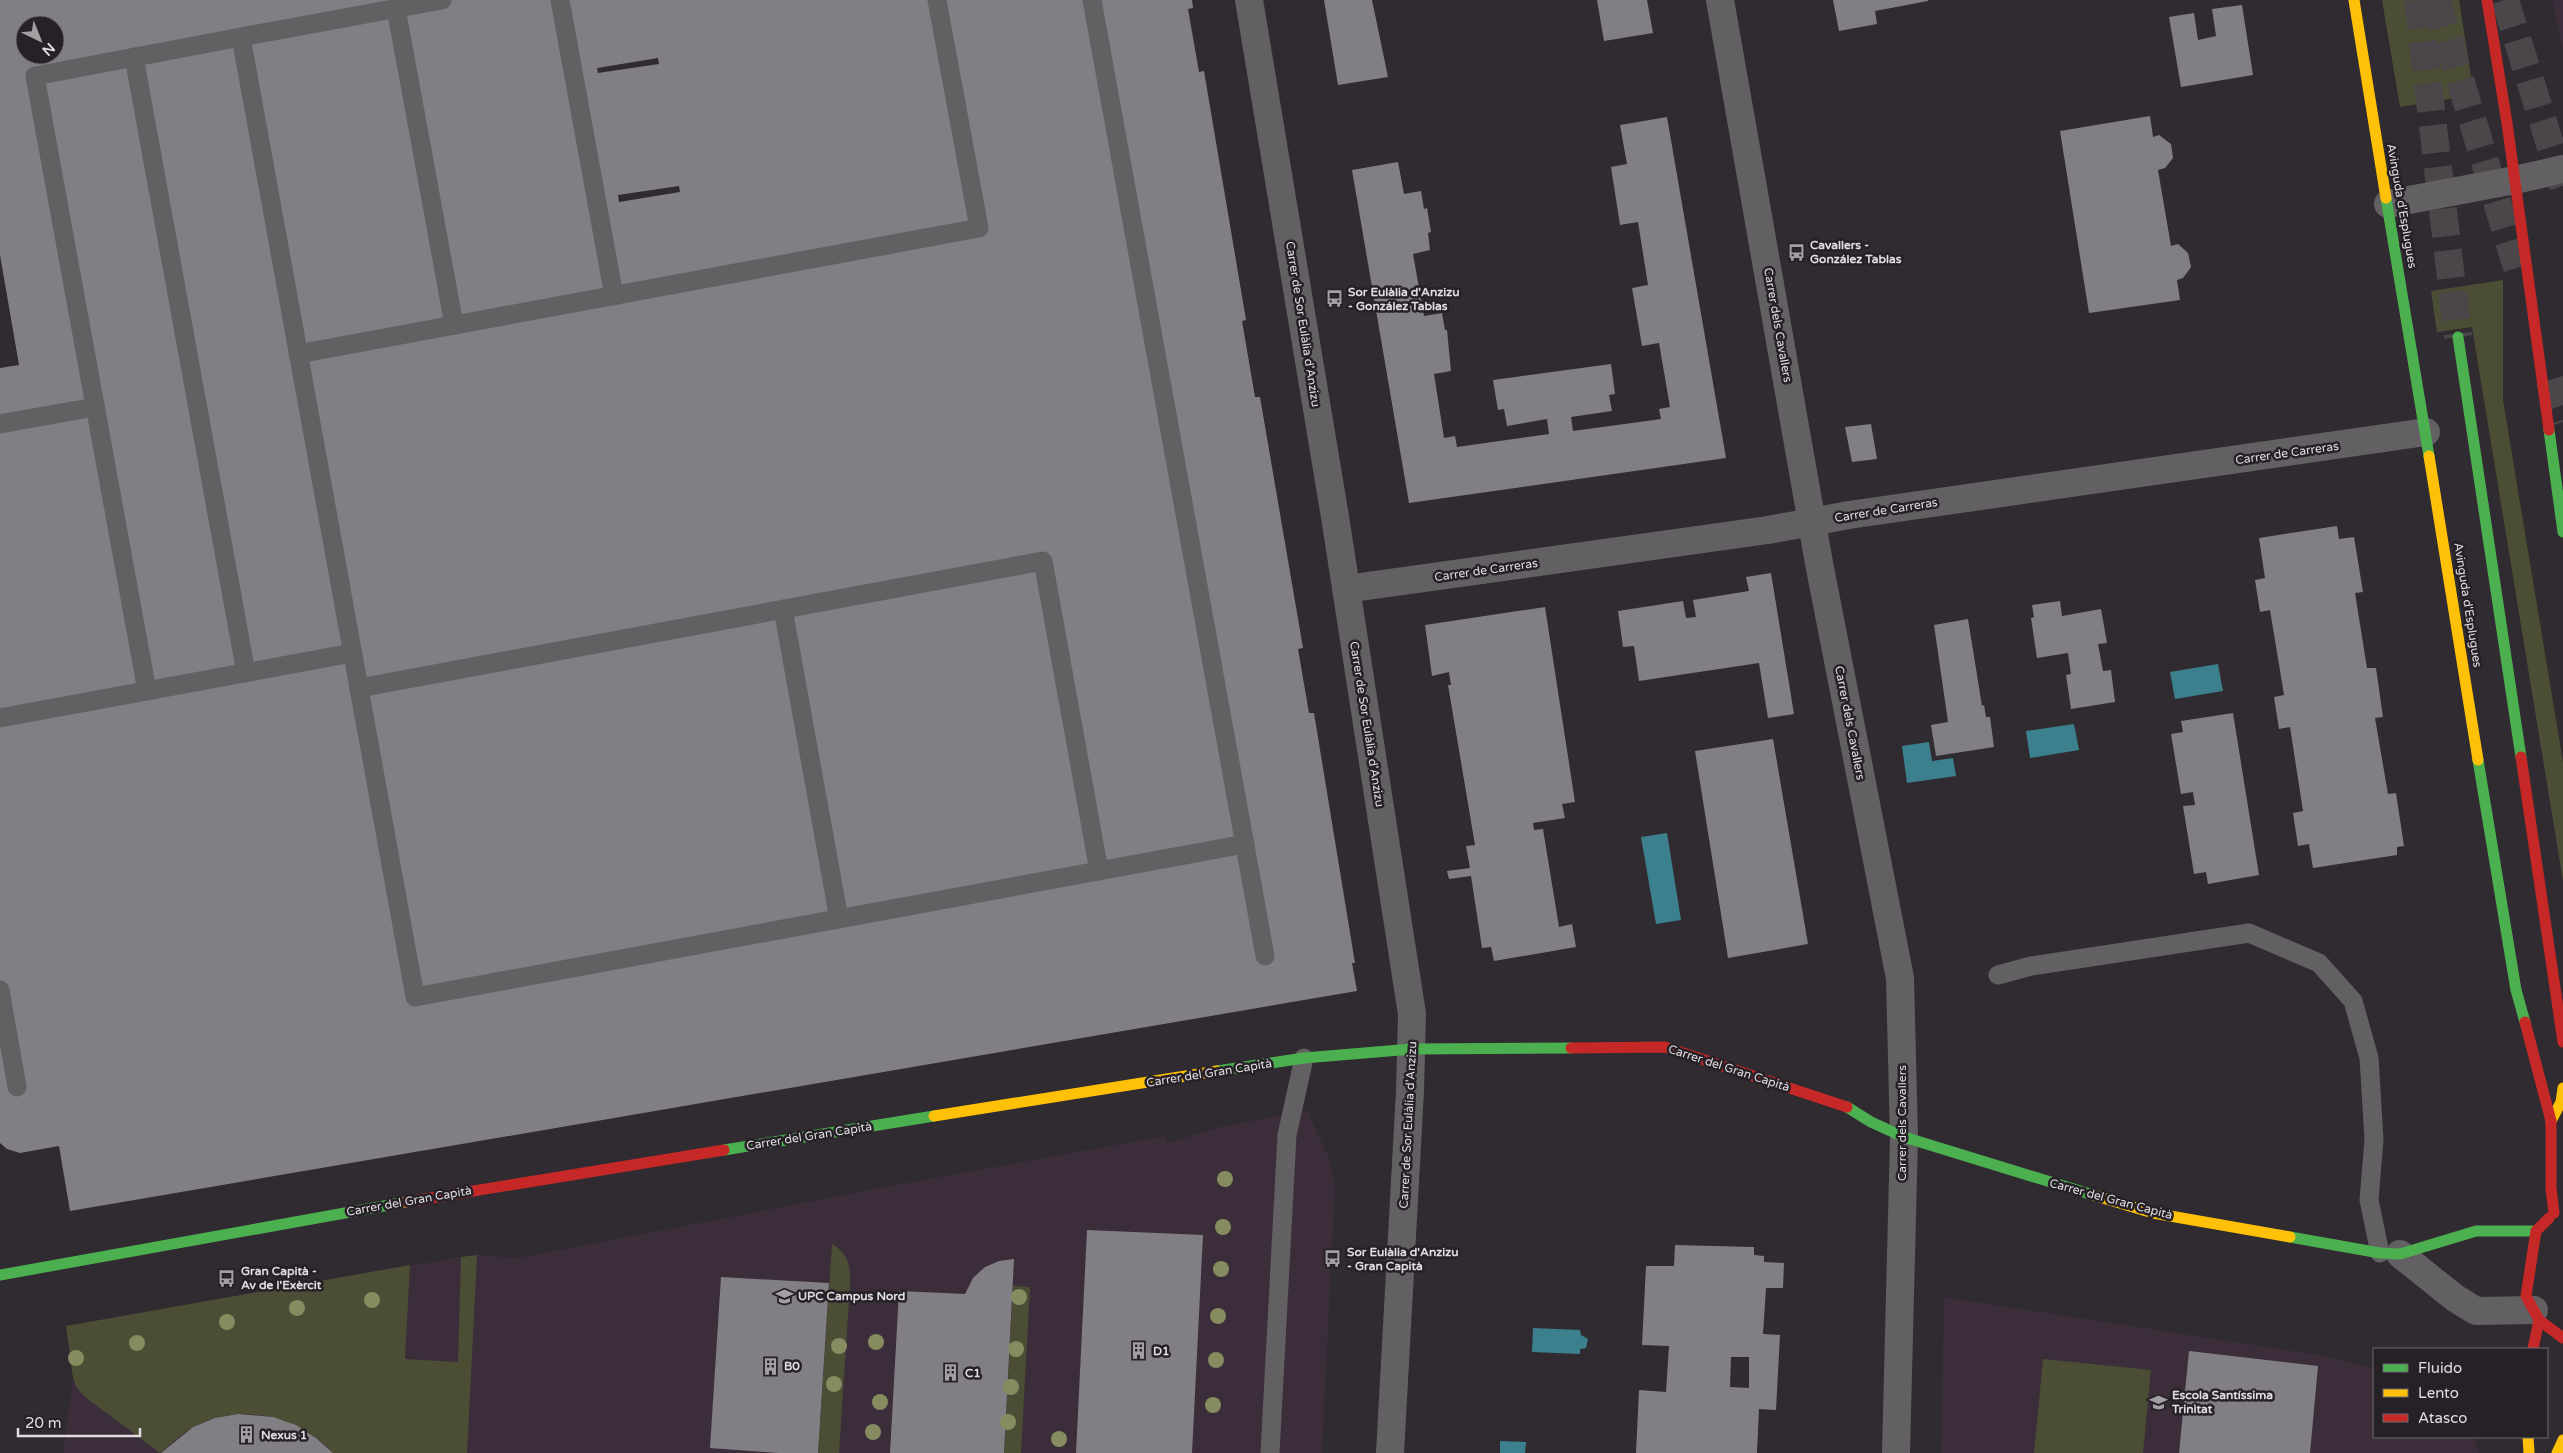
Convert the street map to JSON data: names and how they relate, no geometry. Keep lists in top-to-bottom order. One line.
{"streets":{"main road":["Avinguda d'Esplugues","Carrer del Gran Capità"],"street":["Carrer de Sor Eulàlia d'Anzizu","Carrer dels Cavallers","Carrer de Carreras"]},"crossings":[["Avinguda d'Esplugues","Carrer de Carreras"],["Avinguda d'Esplugues","Carrer del Gran Capità"],["Carrer de Sor Eulàlia d'Anzizu","Carrer de Carreras"],["Carrer de Sor Eulàlia d'Anzizu","Carrer del Gran Capità"],["Carrer dels Cavallers","Carrer de Carreras"],["Carrer dels Cavallers","Carrer del Gran Capità"]],"places":{"bus stop":["Cavallers - González Tablas","Sor Eulàlia d'Anzizu - González Tablas","Sor Eulàlia d'Anzizu - Gran Capità","Gran Capità - Av de l'Exèrcit"],"school or university":["UPC Campus Nord","Escola Santíssima Trinitat"],"building":["D1","B0","C1","Nexus 1"]},"legend":["Fluido","Lento","Atasco"],"scale_bar":"20 m","north":"bottom right"}
